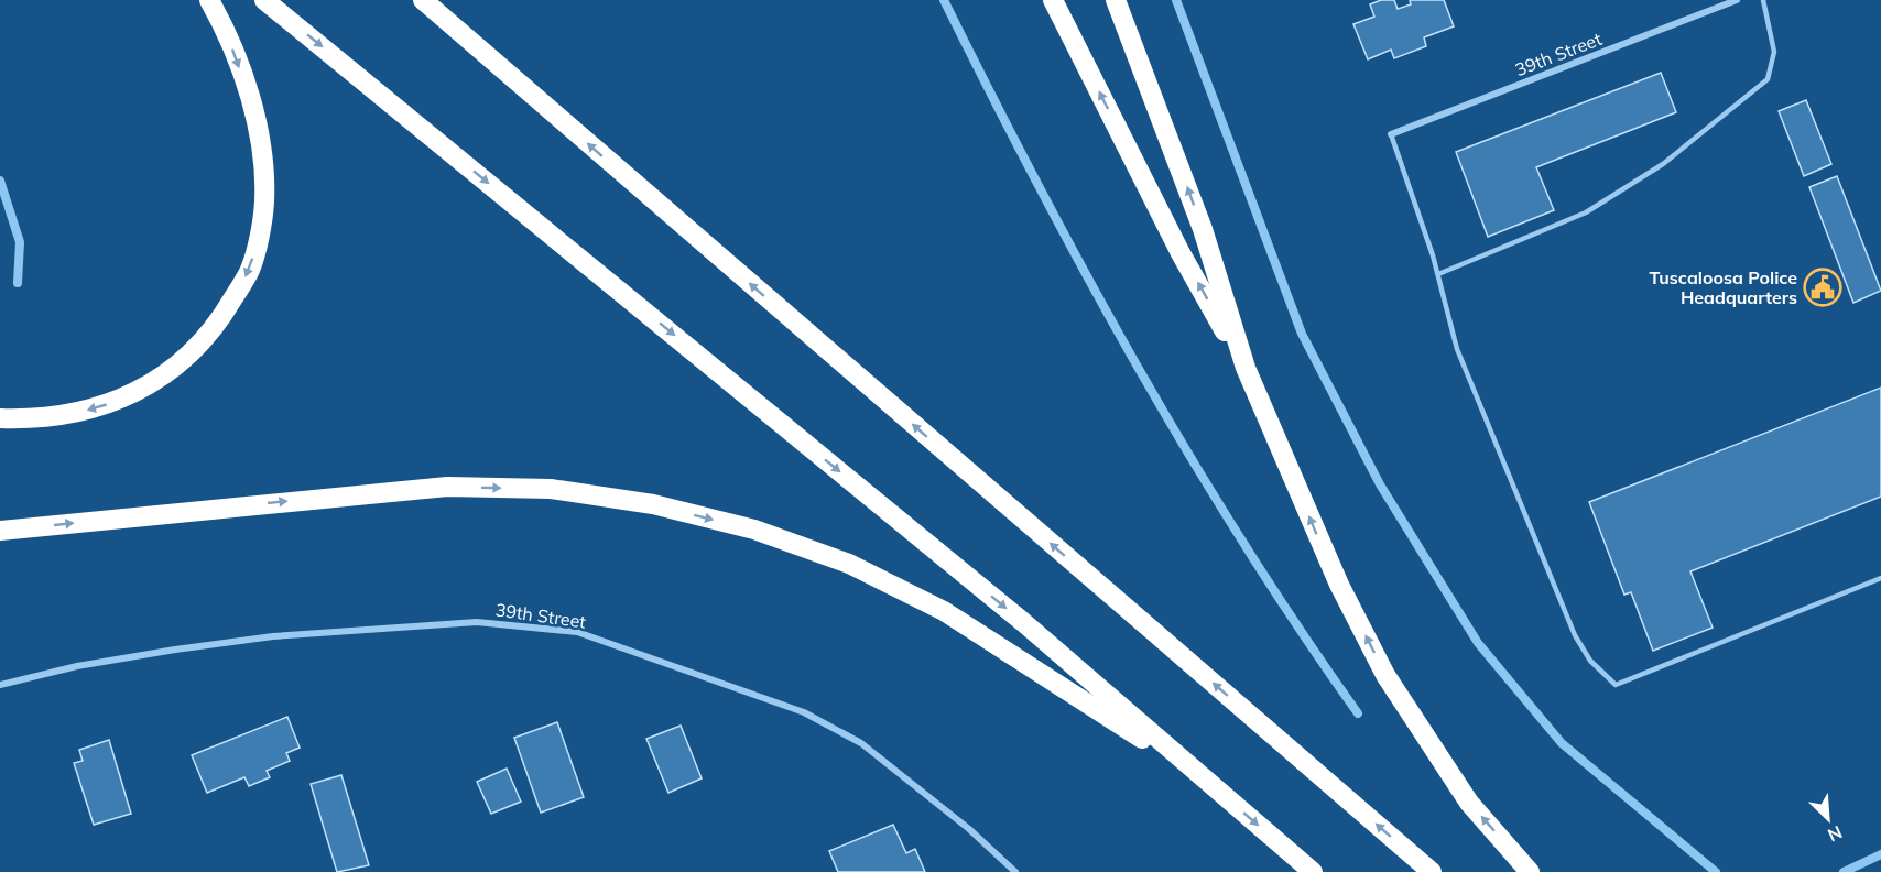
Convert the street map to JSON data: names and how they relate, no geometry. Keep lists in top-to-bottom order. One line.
{"streets":{"street":["39th Street"]},"places":{"public building":["Tuscaloosa Police Headquarters"]},"north":"bottom right"}
